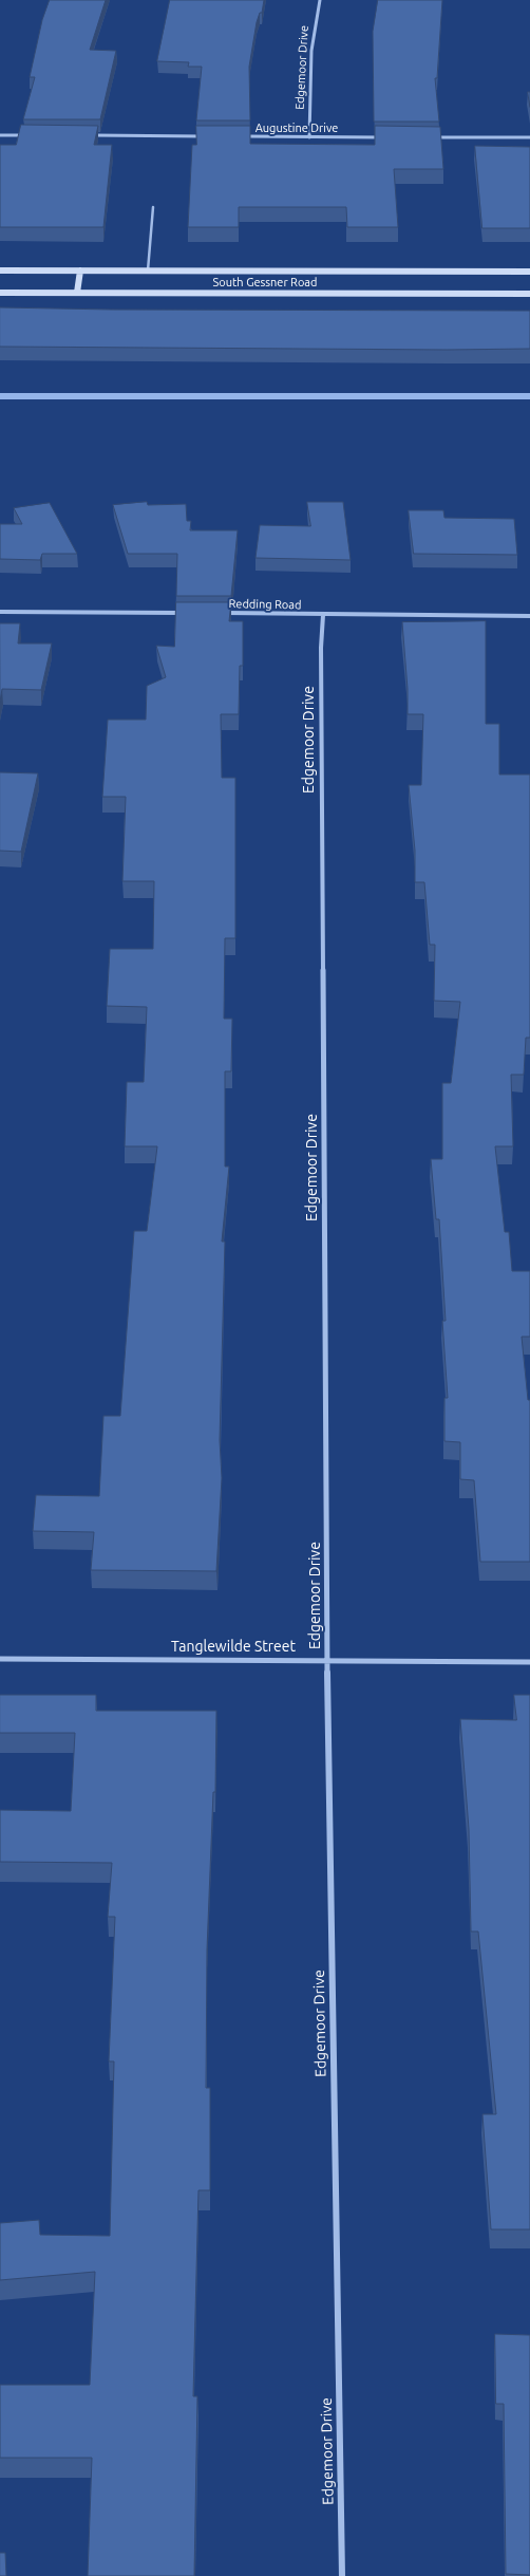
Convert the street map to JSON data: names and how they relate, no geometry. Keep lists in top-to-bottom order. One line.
{"streets":{"main road":["South Gessner Road"],"street":["Edgemoor Drive","Augustine Drive","Redding Road","Tanglewilde Street"]},"crossings":[["Edgemoor Drive","Augustine Drive"],["Edgemoor Drive","Redding Road"],["Edgemoor Drive","Tanglewilde Street"]]}
